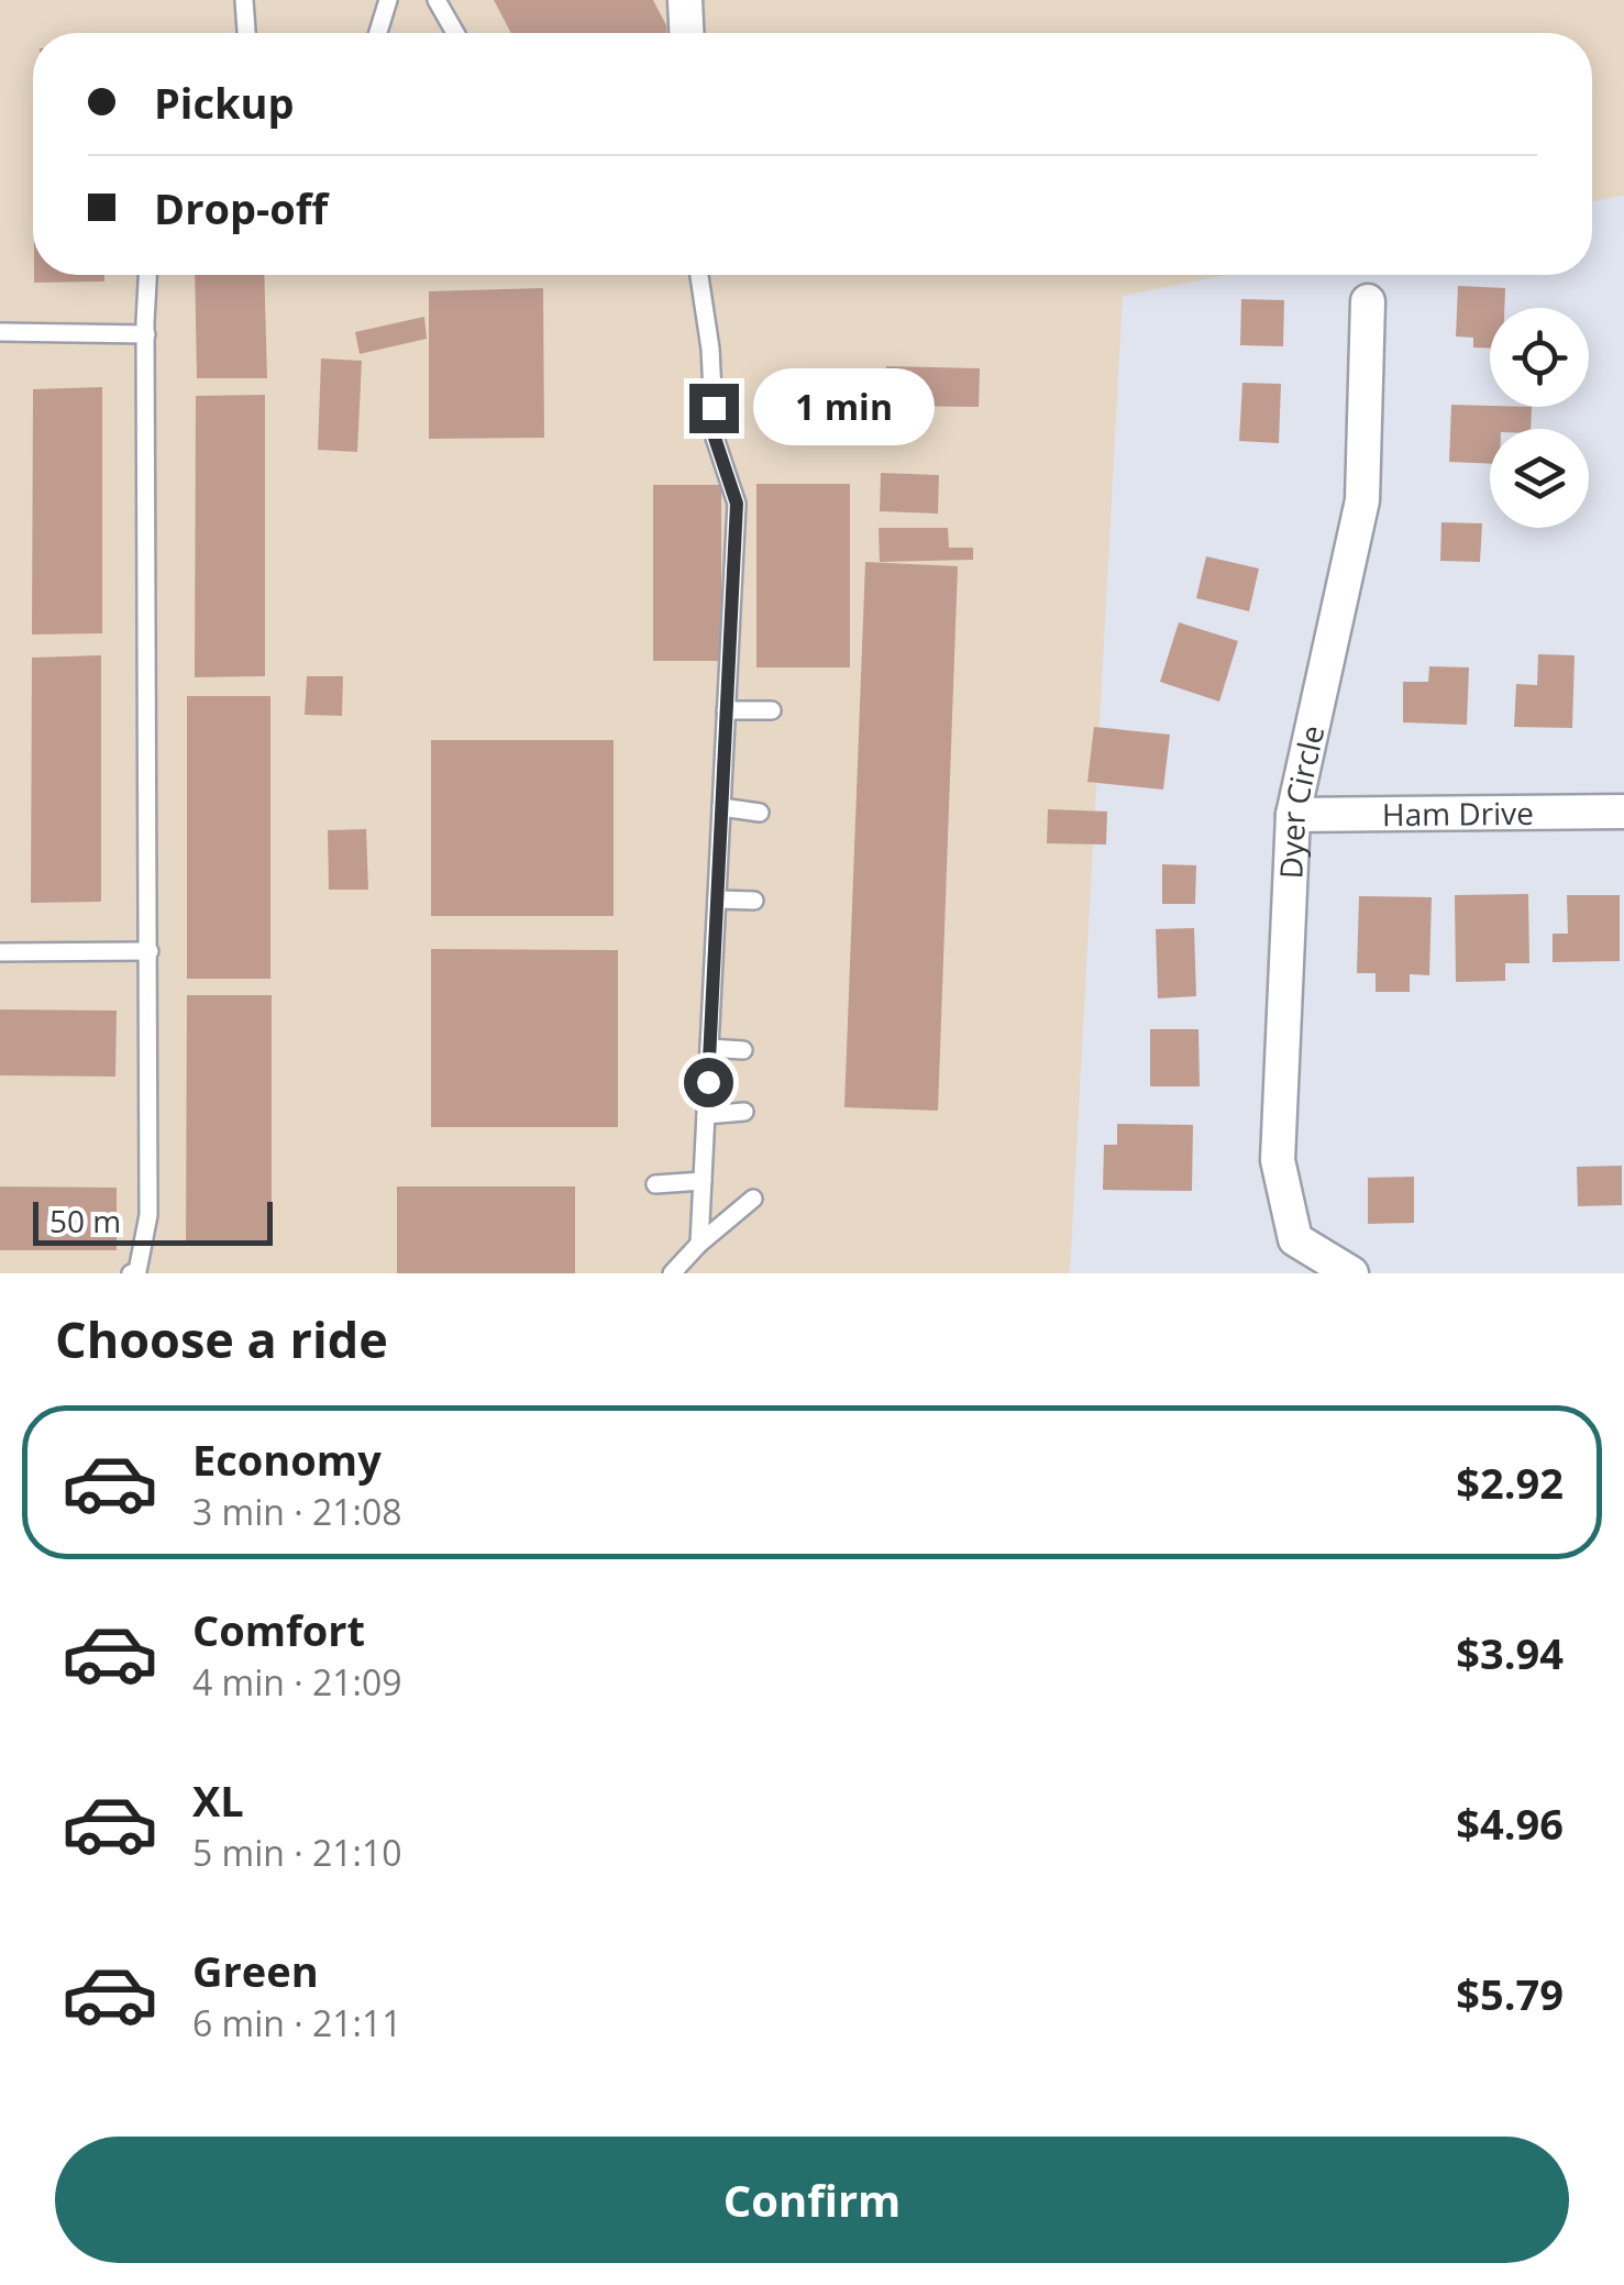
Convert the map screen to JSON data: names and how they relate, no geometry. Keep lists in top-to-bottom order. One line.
{"streets":{"street":["Dyer Circle","Ham Drive"]},"crossings":[["Dyer Circle","Ham Drive"]],"scale_bar":"50 m","page":{"banner":["Pickup","Drop-off"],"bubble":"1 min","scale":"50 m","heading":"Choose a ride","list":[{"name":"Economy","note":"3 min · 21:08","value":"$2.92"},{"name":"Comfort","note":"4 min · 21:09","value":"$3.94"},{"name":"XL","note":"5 min · 21:10","value":"$4.96"},{"name":"Green","note":"6 min · 21:11","value":"$5.79"}],"buttons":"Confirm"}}
